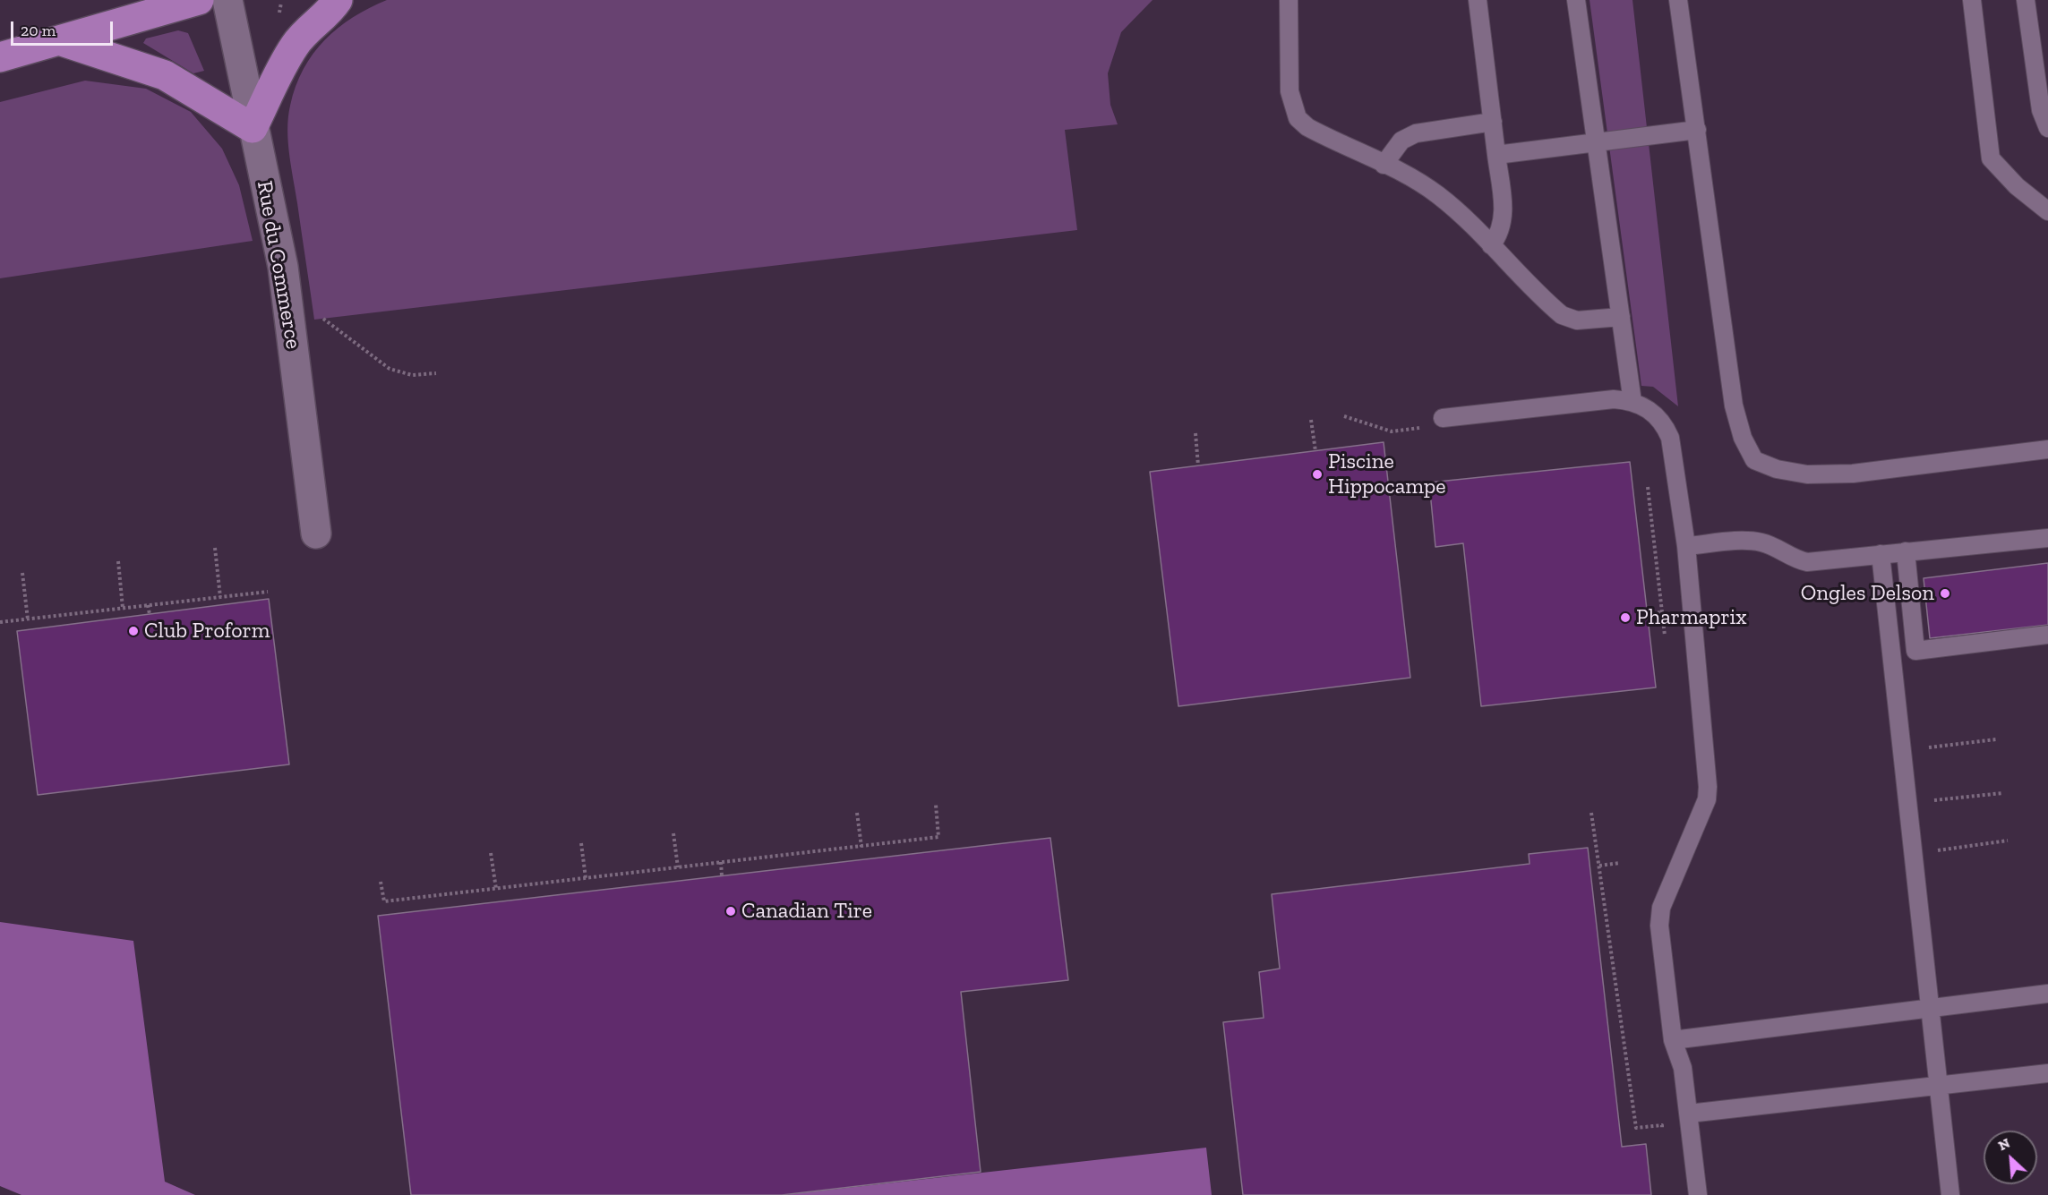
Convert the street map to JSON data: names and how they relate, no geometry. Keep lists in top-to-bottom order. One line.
{"streets":{"street":["Rue du Commerce"]},"places":["Piscine Hippocampe","Ongles Delson","Pharmaprix","Club Proform","Canadian Tire"],"scale_bar":"20 m","north":"top left"}
